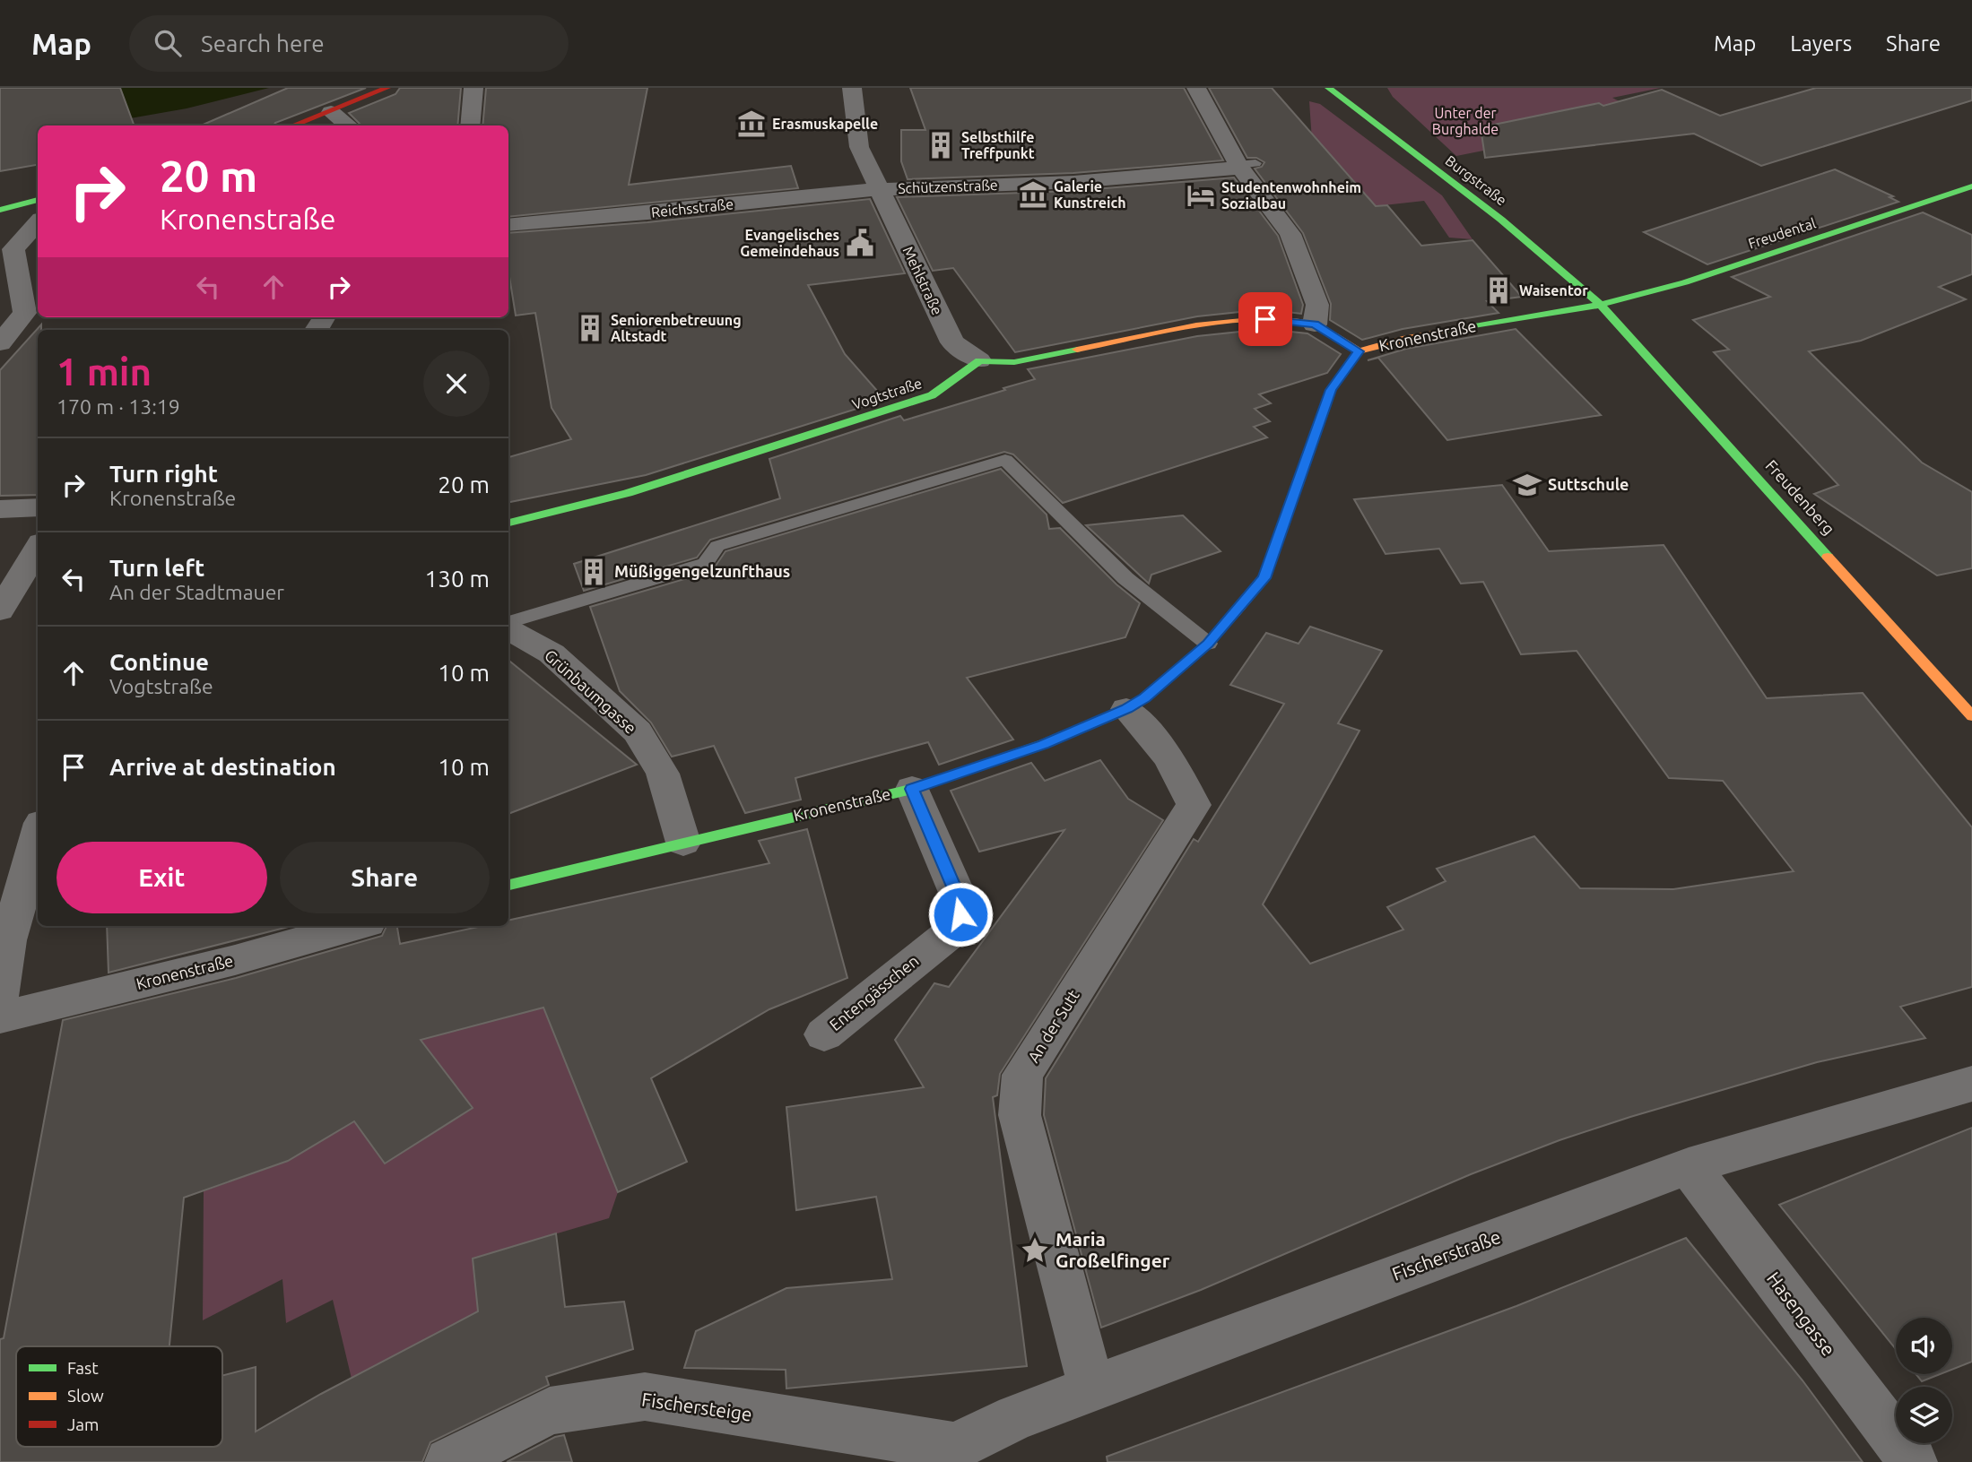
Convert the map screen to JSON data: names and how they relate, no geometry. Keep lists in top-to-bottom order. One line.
{"streets":{"street":["Burgstraße","Schützenstraße","Reichsstraße","Freudental","Mehlstraße","Kronenstraße","Vogtstraße","Freudenberg","Grünbaumgasse","Entengässchen","An der Sutt","Fischerstraße","Hasengasse","Fischersteige"]},"crossings":[["Burgstraße","Freudental"],["Burgstraße","Kronenstraße"],["Burgstraße","Freudenberg"],["Schützenstraße","Reichsstraße"],["Schützenstraße","Mehlstraße"],["Reichsstraße","Mehlstraße"],["Freudental","Kronenstraße"],["Freudental","Freudenberg"],["Mehlstraße","Vogtstraße"],["Kronenstraße","Freudenberg"],["Kronenstraße","Grünbaumgasse"],["Kronenstraße","Entengässchen"],["Kronenstraße","An der Sutt"],["An der Sutt","Fischerstraße"],["Fischerstraße","Hasengasse"],["Fischerstraße","Fischersteige"]],"parks":["Unter der Burghalde"],"places":{"museum":["Erasmuskapelle","Galerie Kunstreich"],"building":["Selbsthilfe Treffpunkt","Waisentor","Seniorenbetreuung Altstadt","Müßiggengelzunfthaus"],"hotel":["Studentenwohnheim Sozialbau"],"public building":["Evangelisches Gemeindehaus"],"school or university":["Suttschule"],"place":["Maria Großelfinger"]},"legend":["Fast","Slow","Jam"],"page":{"header":"Map","search":"Search here","nav":["Map","Layers","Share"],"turn":["20 m","Kronenstraße"],"heading":["1 min","170 m · 13:19"],"list":[{"name":"Turn right","note":"Kronenstraße","value":"20 m"},{"name":"Turn left","note":"An der Stadtmauer","value":"130 m"},{"name":"Continue","note":"Vogtstraße","value":"10 m"},{"name":"Arrive at destination","value":"10 m"}],"buttons":["Exit","Share"]}}
